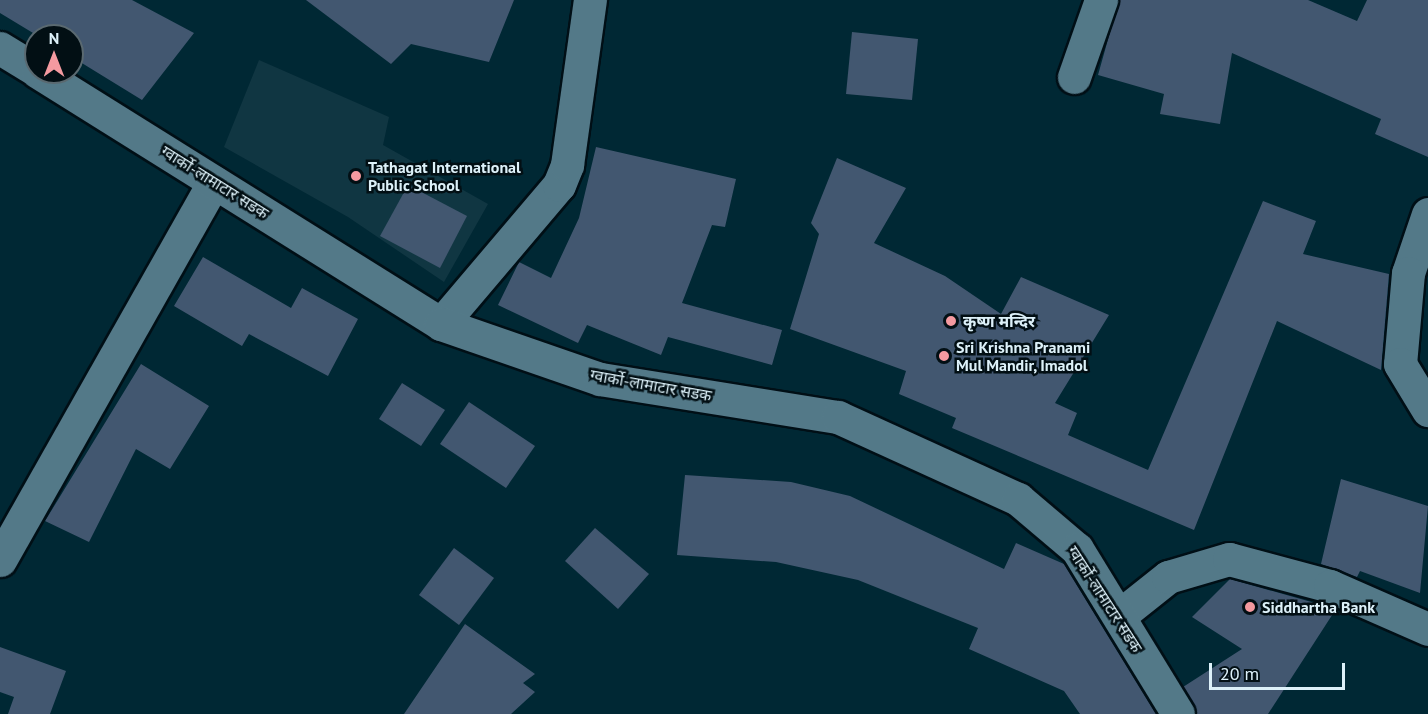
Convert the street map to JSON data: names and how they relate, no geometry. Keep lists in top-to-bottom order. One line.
{"streets":{"street":["ग्वार्को-लामाटार सडक"]},"places":["Tathagat International Public School","कृष्ण मन्दिर","Sri Krishna Pranami Mul Mandir, Imadol","Siddhartha Bank"],"scale_bar":"20 m","north":"top"}
